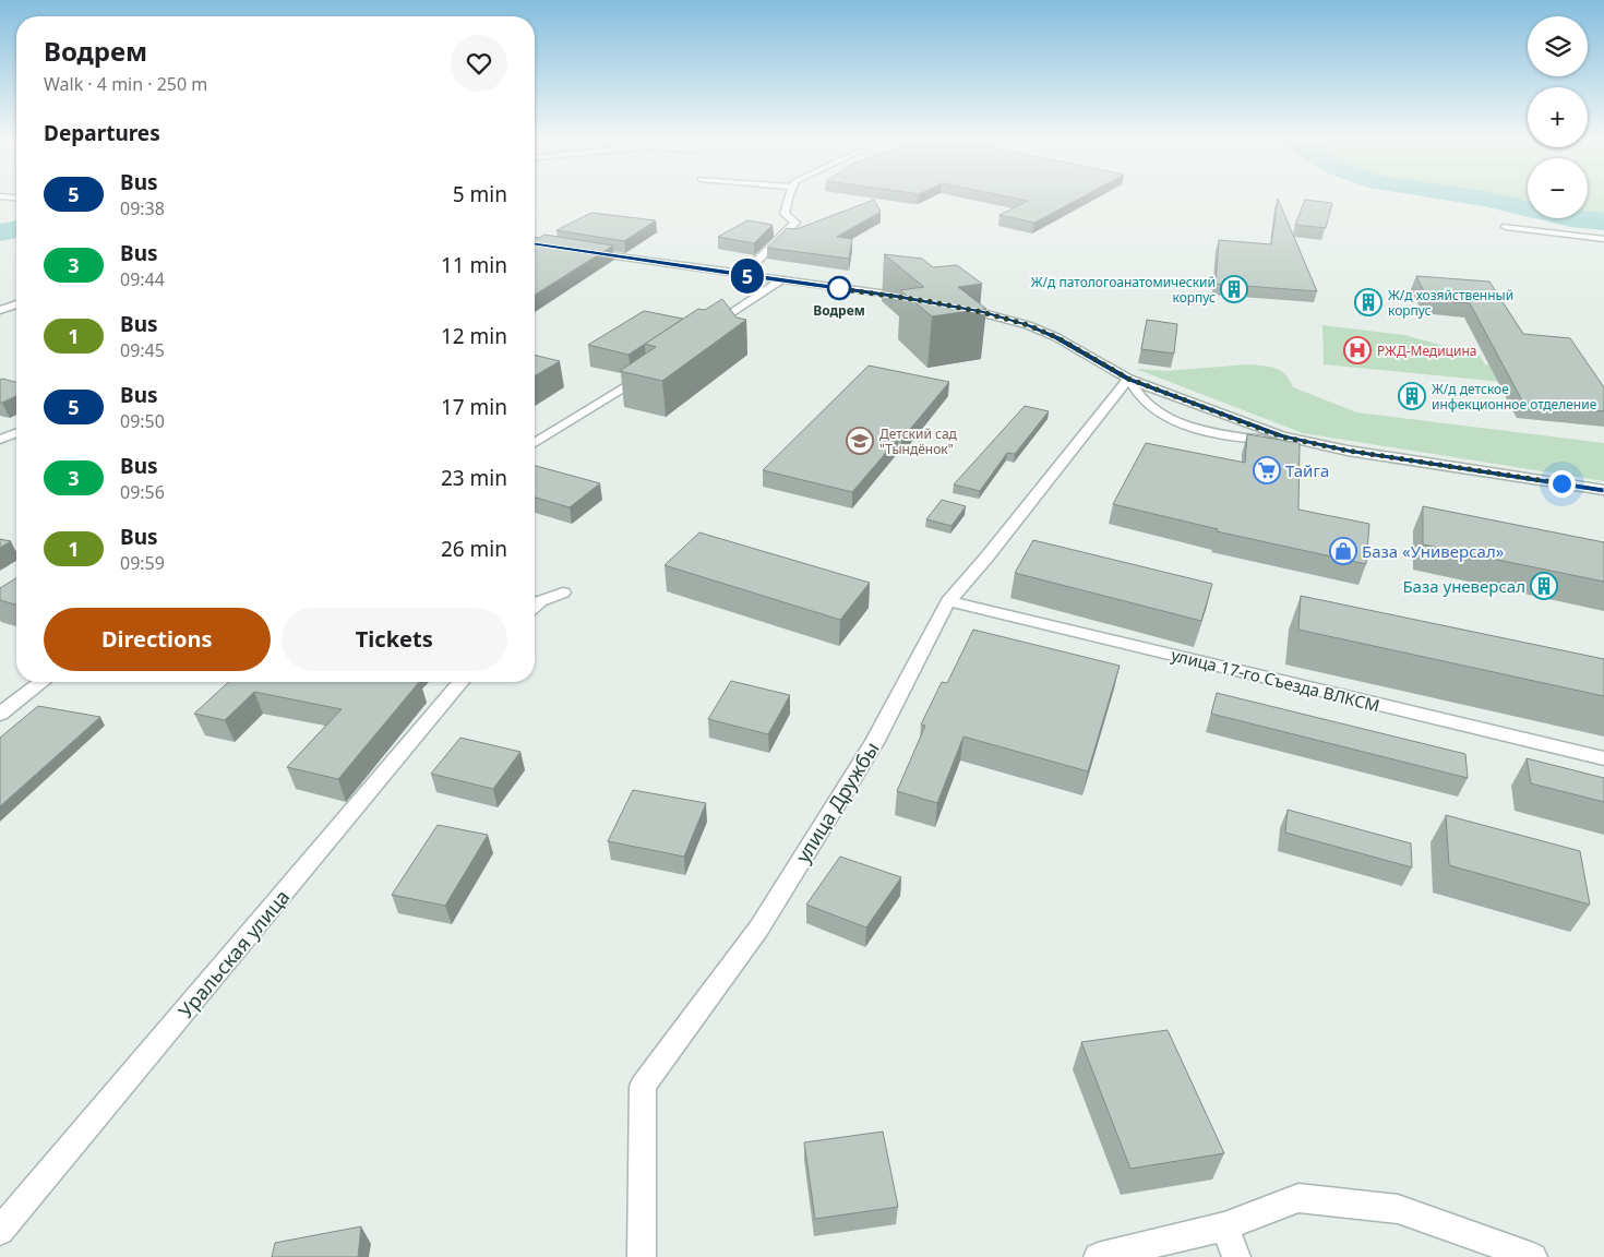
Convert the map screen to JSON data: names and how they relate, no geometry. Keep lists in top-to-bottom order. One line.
{"streets":{"street":["улица 17-го Съезда ВЛКСМ","улица Дружбы","Уральская улица"]},"crossings":[["улица 17-го Съезда ВЛКСМ","улица Дружбы"]],"places":{"other":["Водрем"],"building":["Ж/д патологоанатомический корпус","Ж/д хозяйственный корпус","Ж/д детское инфекционное отделение","База уневерсал"],"hospital":["РЖД-Медицина"],"school or university":["Детский сад \"Тындёнок\""],"supermarket":["Тайга"],"shop":["База «Универсал»"]},"lines":["bus line 5"],"page":{"on_map":"5","map_buttons":["+","−"],"heading":[["Водрем","Walk · 4 min · 250 m"],"Departures"],"list":[{"mark":"5","name":"Bus","note":"09:38","value":"5 min"},{"mark":"3","name":"Bus","note":"09:44","value":"11 min"},{"mark":"1","name":"Bus","note":"09:45","value":"12 min"},{"mark":"5","name":"Bus","note":"09:50","value":"17 min"},{"mark":"3","name":"Bus","note":"09:56","value":"23 min"},{"mark":"1","name":"Bus","note":"09:59","value":"26 min"}],"buttons":["Directions","Tickets"]}}
